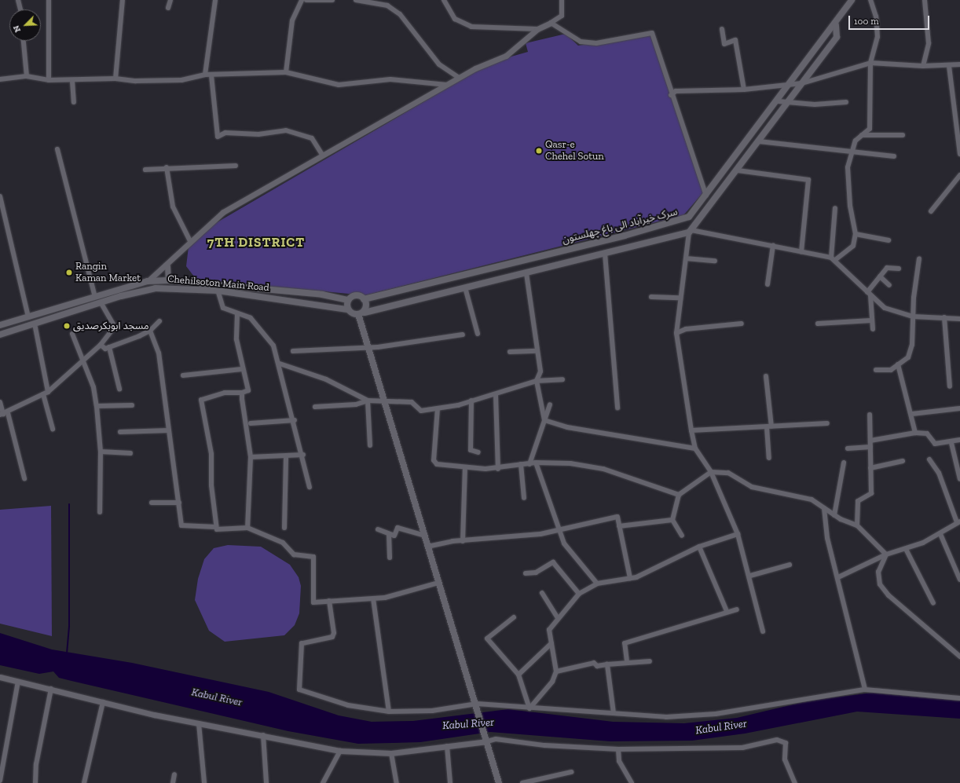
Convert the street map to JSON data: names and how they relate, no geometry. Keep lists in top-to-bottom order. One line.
{"streets":{"main road":["سرک خیرآباد الی باغ چهلستون","Chehilsoton Main Road"]},"crossings":[["سرک خیرآباد الی باغ چهلستون","Chehilsoton Main Road"]],"districts":["7TH DISTRICT"],"water":["Kabul River"],"places":["Qasr-e Chehel Sotun","Rangin Kaman Market","مسجد ابوبکرصدیق"],"scale_bar":"100 m","north":"bottom left"}
